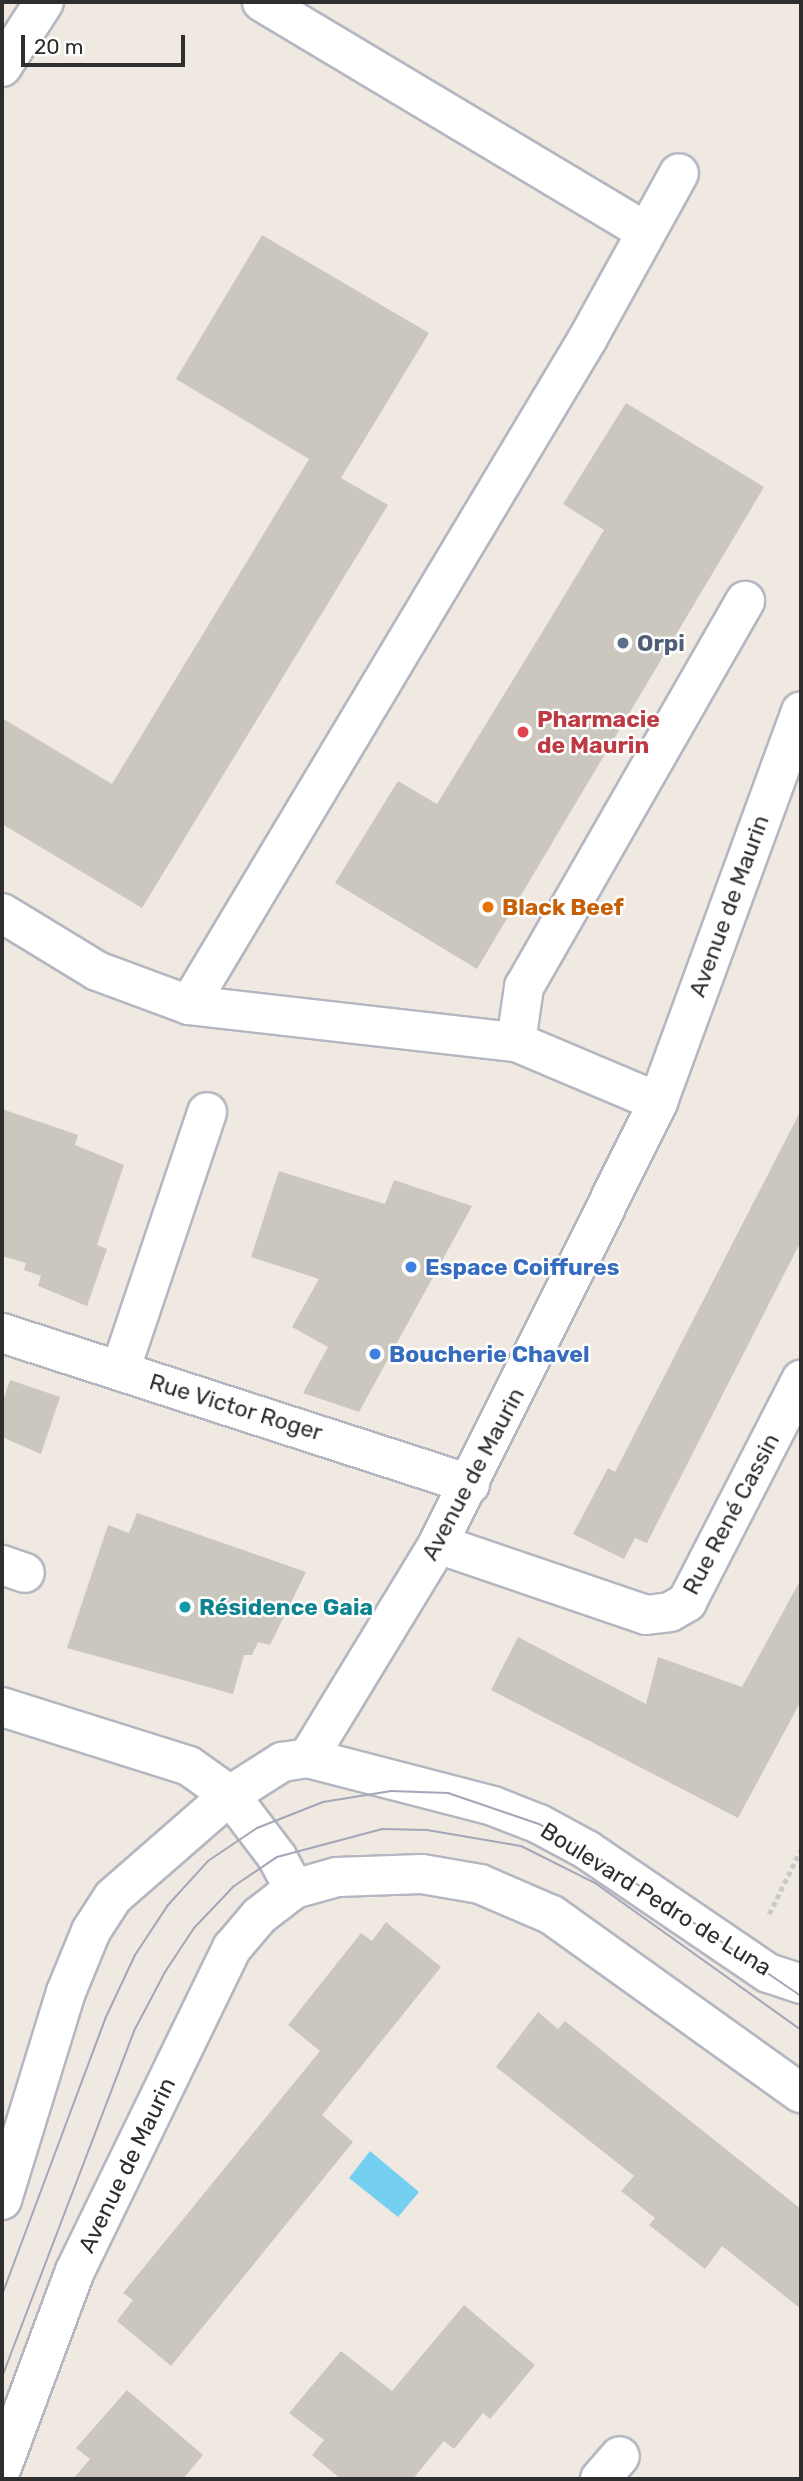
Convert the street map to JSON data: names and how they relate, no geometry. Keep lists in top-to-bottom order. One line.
{"streets":{"street":["Avenue de Maurin","Rue Victor Roger","Rue René Cassin","Boulevard Pedro de Luna"]},"crossings":[["Avenue de Maurin","Rue Victor Roger"],["Avenue de Maurin","Rue René Cassin"],["Avenue de Maurin","Boulevard Pedro de Luna"]],"places":["Orpi","Pharmacie de Maurin","Black Beef","Espace Coiffures","Boucherie Chavel","Résidence Gaia"],"scale_bar":"20 m"}
